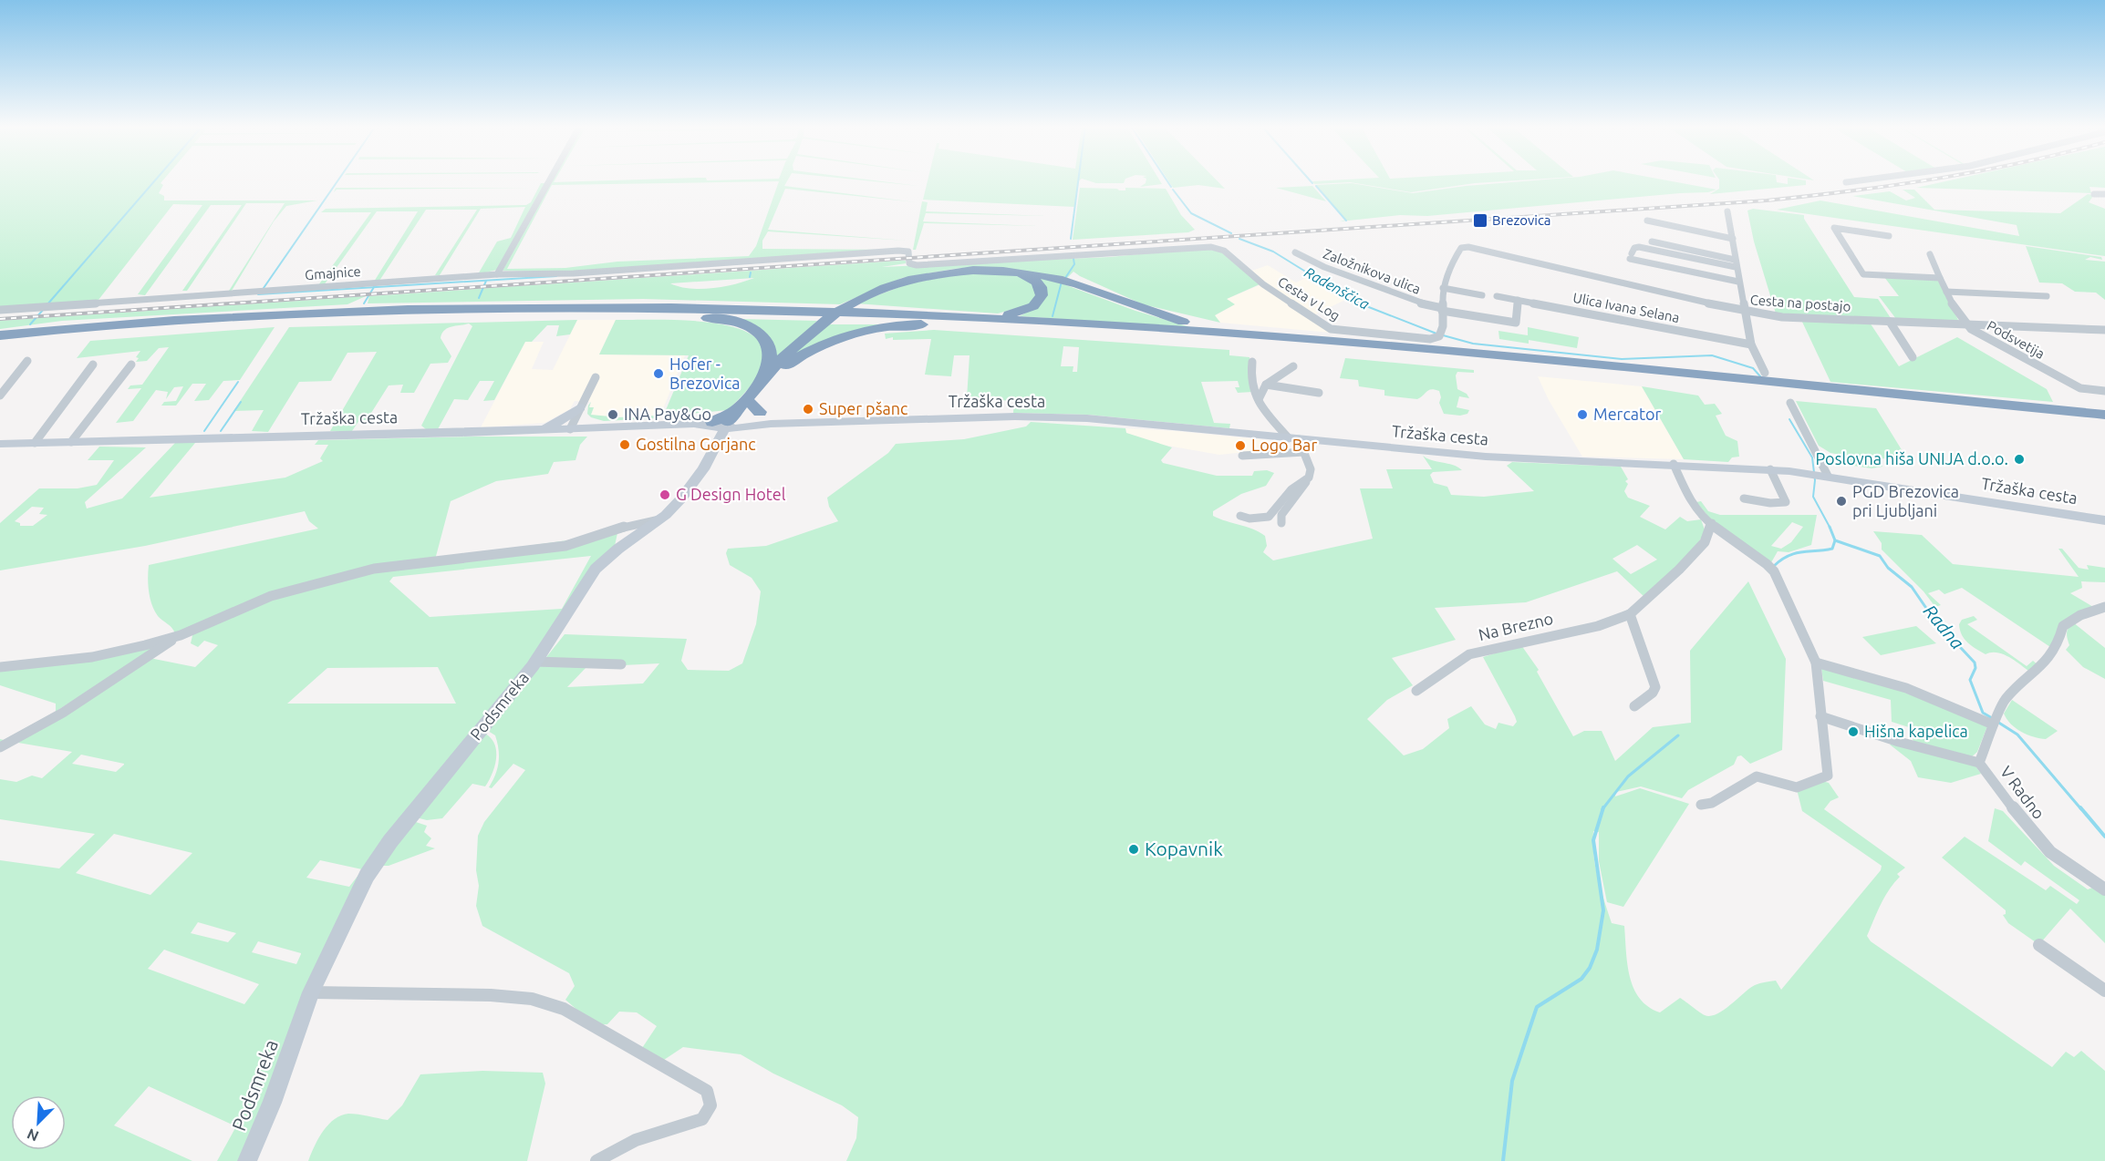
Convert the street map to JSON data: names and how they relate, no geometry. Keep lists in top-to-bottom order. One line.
{"streets":{"main road":["Tržaška cesta","Podsmreka"],"street":["Založnikova ulica","Gmajnice","Cesta v Log","Cesta na postajo","Ulica Ivana Selana","Podsvetija","Na Brezno","V Radno"]},"crossings":[["Založnikova ulica","Cesta v Log"],["Založnikova ulica","Cesta na postajo"],["Založnikova ulica","Ulica Ivana Selana"],["Gmajnice","Cesta v Log"],["Cesta na postajo","Podsvetija"],["Tržaška cesta","Podsmreka"]],"water":["Radenščica","Radna"],"places":{"transit":["Brezovica"],"other":["Hofer - Brezovica","Super pšanc","INA Pay&Go","Mercator","Gostilna Gorjanc","Logo Bar","Poslovna hiša UNIJA d.o.o.","G Design Hotel","PGD Brezovica pri Ljubljani","Hišna kapelica","Kopavnik"]},"north":"bottom left"}
